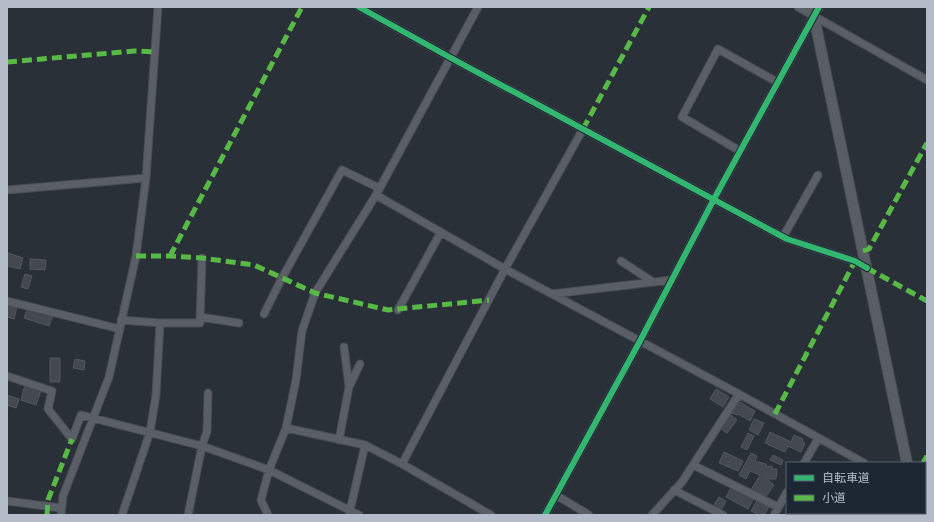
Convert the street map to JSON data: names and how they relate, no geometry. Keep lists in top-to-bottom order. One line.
{"legend":["自転車道","小道"]}
